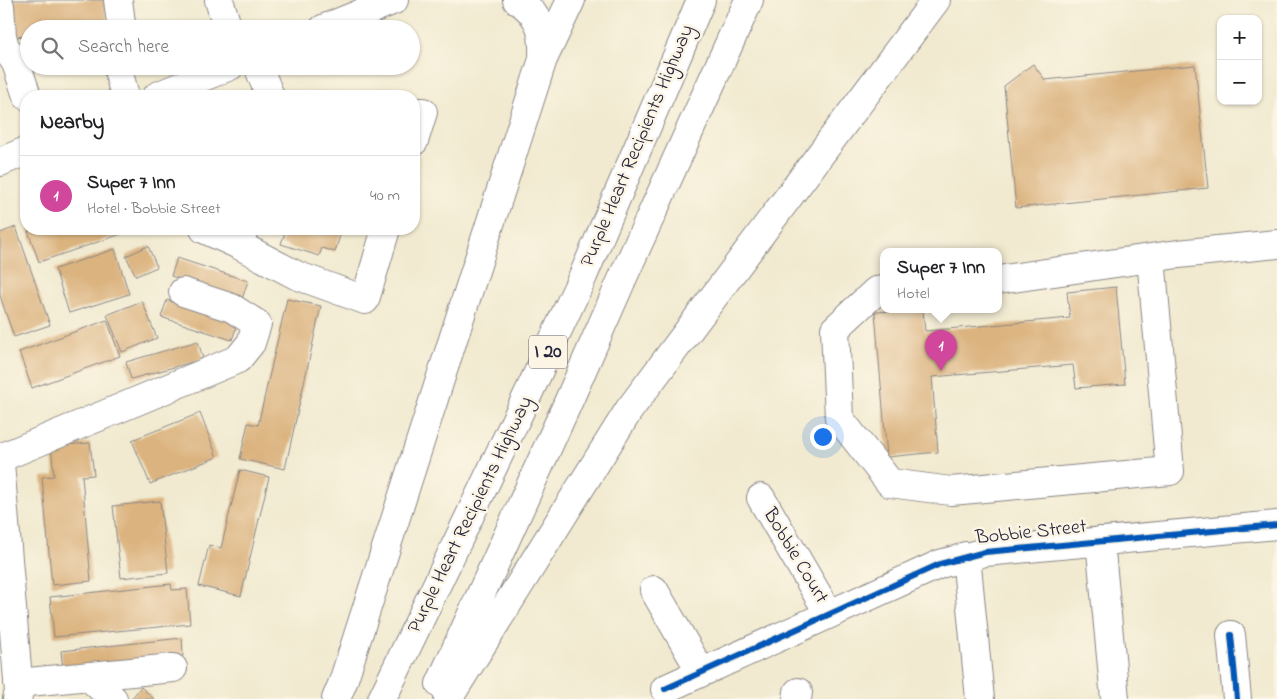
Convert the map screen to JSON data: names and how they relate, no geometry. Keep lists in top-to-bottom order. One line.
{"streets":{"main road":["Purple Heart Recipients Highway","I 20","Bobbie Street","Bobbie Court"]},"crossings":[["Bobbie Street","Bobbie Court"]],"page":{"map_buttons":["+","−"],"search":"Search here","heading":"Nearby","list":[{"mark":"1","name":"Super 7 Inn","note":"Hotel · Bobbie Street","value":"40 m"}],"popup":["Super 7 Inn","Hotel"],"pins":"1"}}
